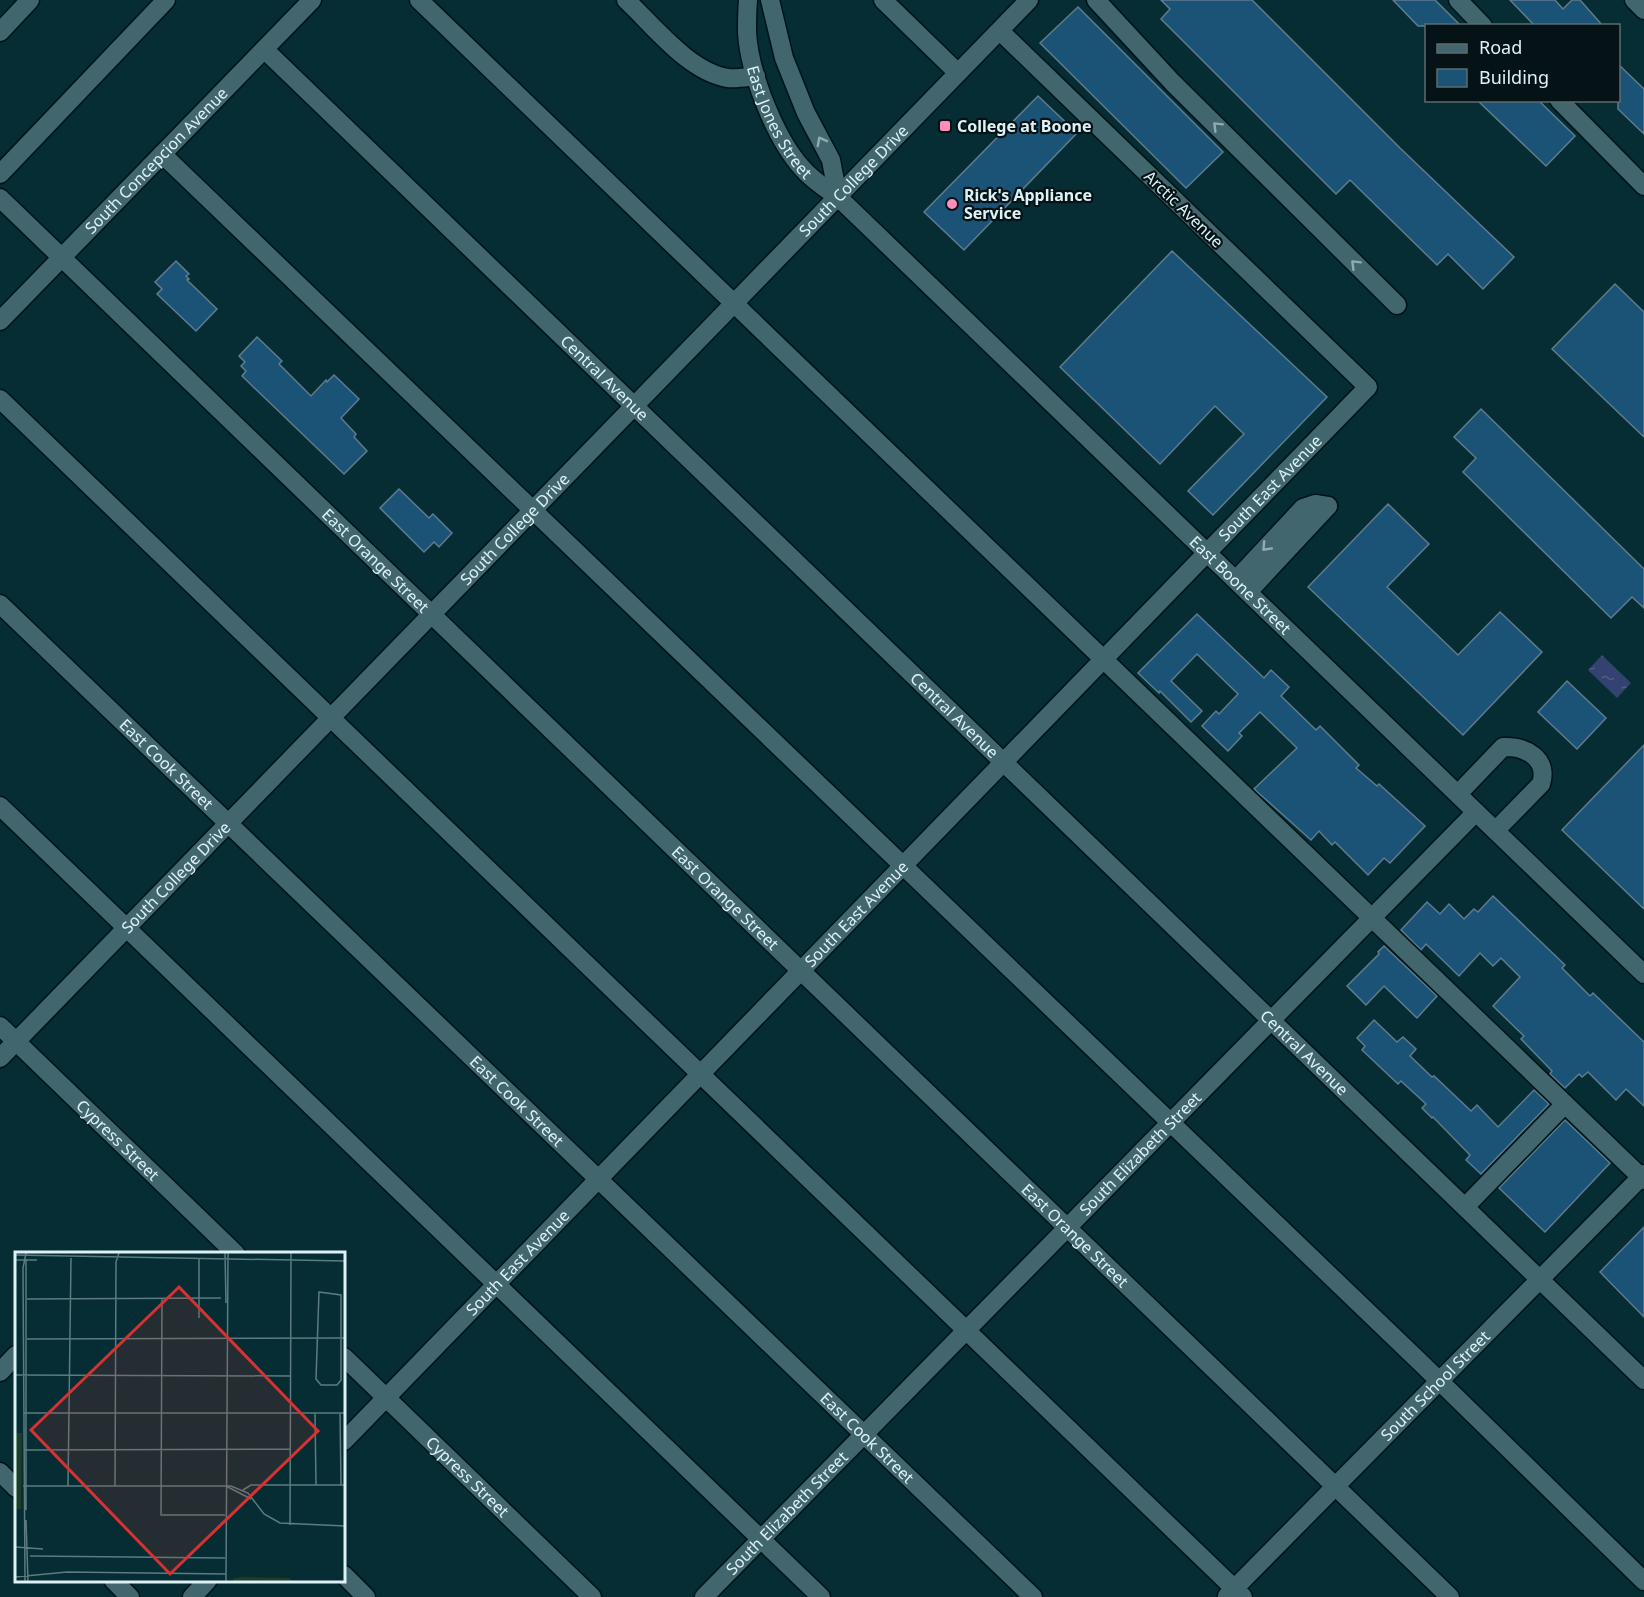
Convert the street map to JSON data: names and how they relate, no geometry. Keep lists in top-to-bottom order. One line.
{"streets":{"street":["East Jones Street","South Concepcion Avenue","South College Drive","Arctic Avenue","Central Avenue","South East Avenue","East Orange Street","East Boone Street","East Cook Street","Cypress Street","South Elizabeth Street","South School Street"]},"crossings":[["East Jones Street","South College Drive"],["East Jones Street","East Boone Street"],["South Concepcion Avenue","Central Avenue"],["South Concepcion Avenue","East Orange Street"],["South College Drive","Arctic Avenue"],["South College Drive","Central Avenue"],["South College Drive","East Orange Street"],["South College Drive","East Boone Street"],["South College Drive","East Cook Street"],["South College Drive","Cypress Street"],["Arctic Avenue","South East Avenue"],["Central Avenue","South East Avenue"],["Central Avenue","South Elizabeth Street"],["Central Avenue","South School Street"],["South East Avenue","East Orange Street"],["South East Avenue","East Boone Street"],["South East Avenue","East Cook Street"],["South East Avenue","Cypress Street"],["East Orange Street","South Elizabeth Street"],["East Orange Street","South School Street"],["East Boone Street","South Elizabeth Street"],["East Cook Street","South Elizabeth Street"]],"places":{"transit":["College at Boone"],"other":["Rick's Appliance Service"]},"legend":["Road","Building"]}
